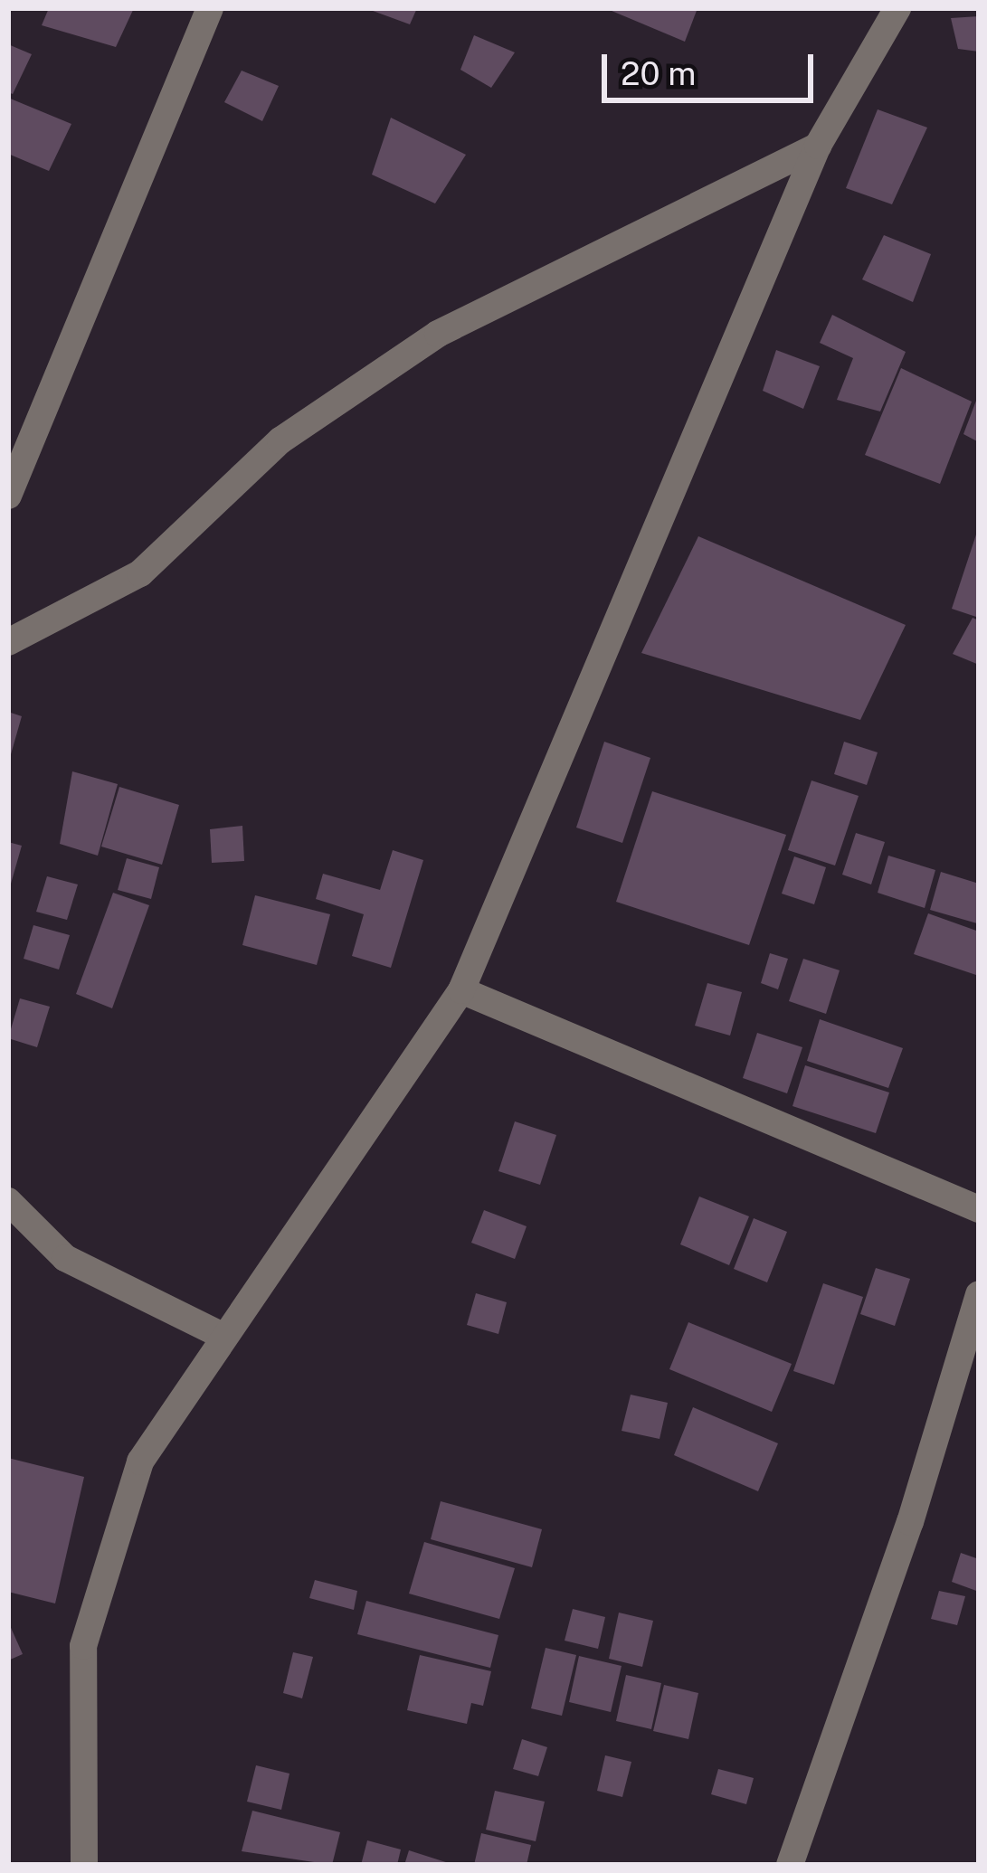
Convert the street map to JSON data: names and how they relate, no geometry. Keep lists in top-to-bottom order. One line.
{"scale_bar":"20 m"}
